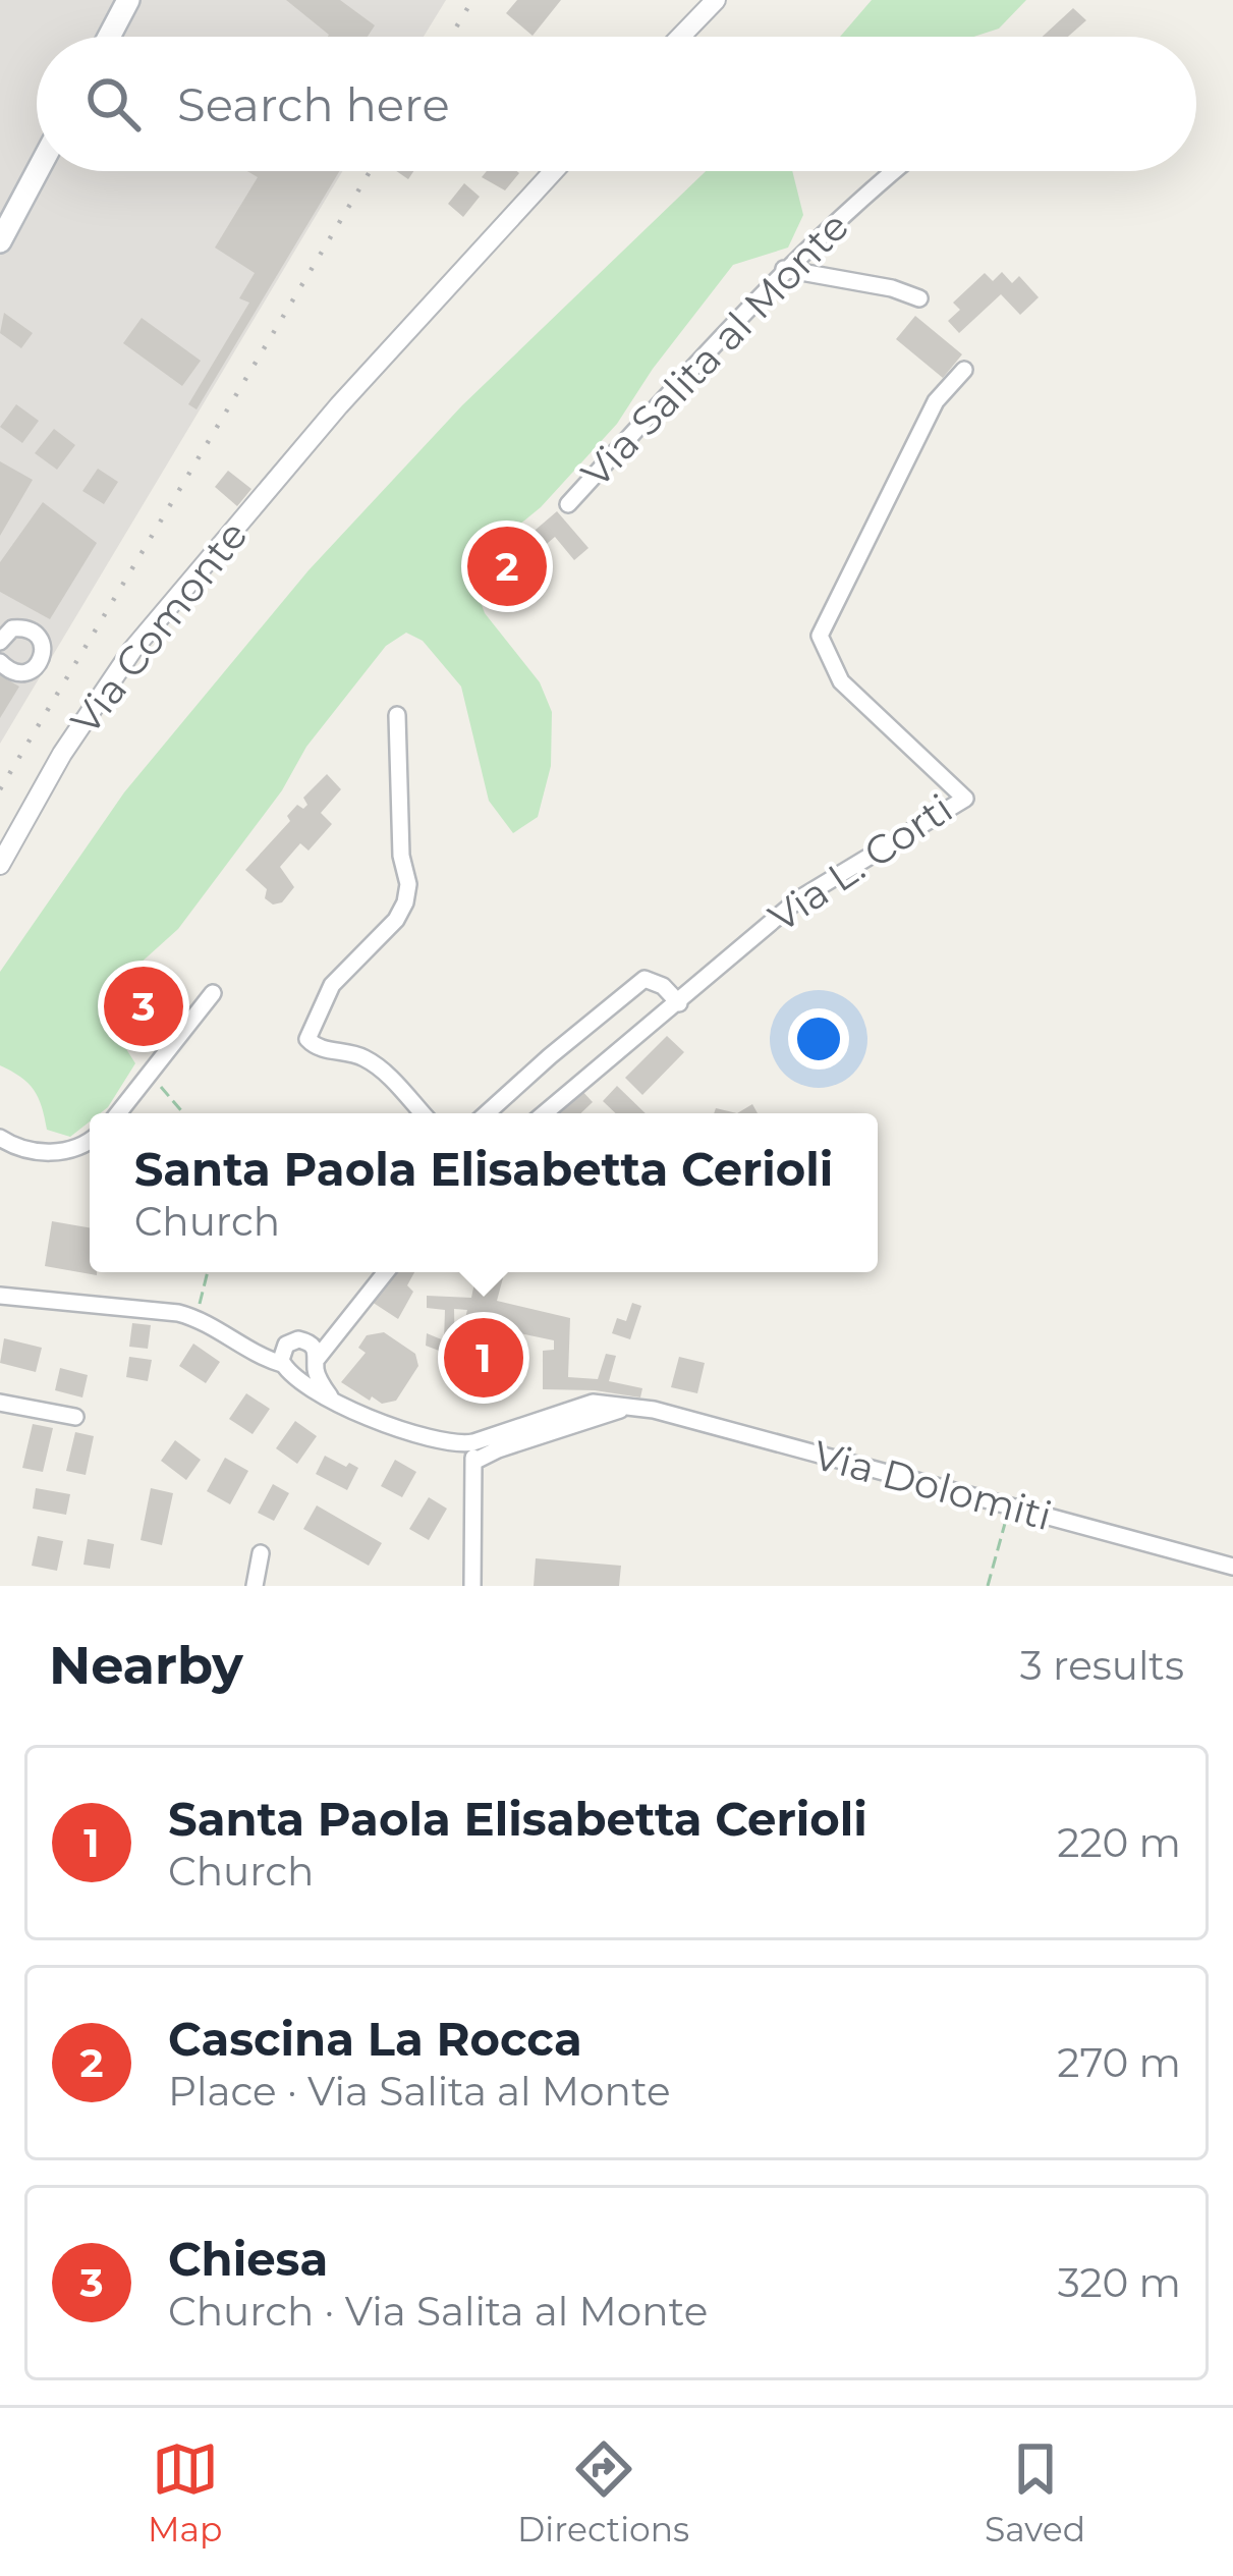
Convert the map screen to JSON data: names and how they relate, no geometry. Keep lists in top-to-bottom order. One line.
{"streets":{"street":["Via Salita al Monte","Via Comonte","Via L. Corti","Via Dolomiti"]},"page":{"search":"Search here","pins":["2","3","1"],"popup":["Santa Paola Elisabetta Cerioli","Church"],"heading":["Nearby","3 results"],"list":[{"mark":"1","name":"Santa Paola Elisabetta Cerioli","note":"Church","value":"220 m"},{"mark":"2","name":"Cascina La Rocca","note":"Place · Via Salita al Monte","value":"270 m"},{"mark":"3","name":"Chiesa","note":"Church · Via Salita al Monte","value":"320 m"}],"nav":["Map","Directions","Saved"]}}
